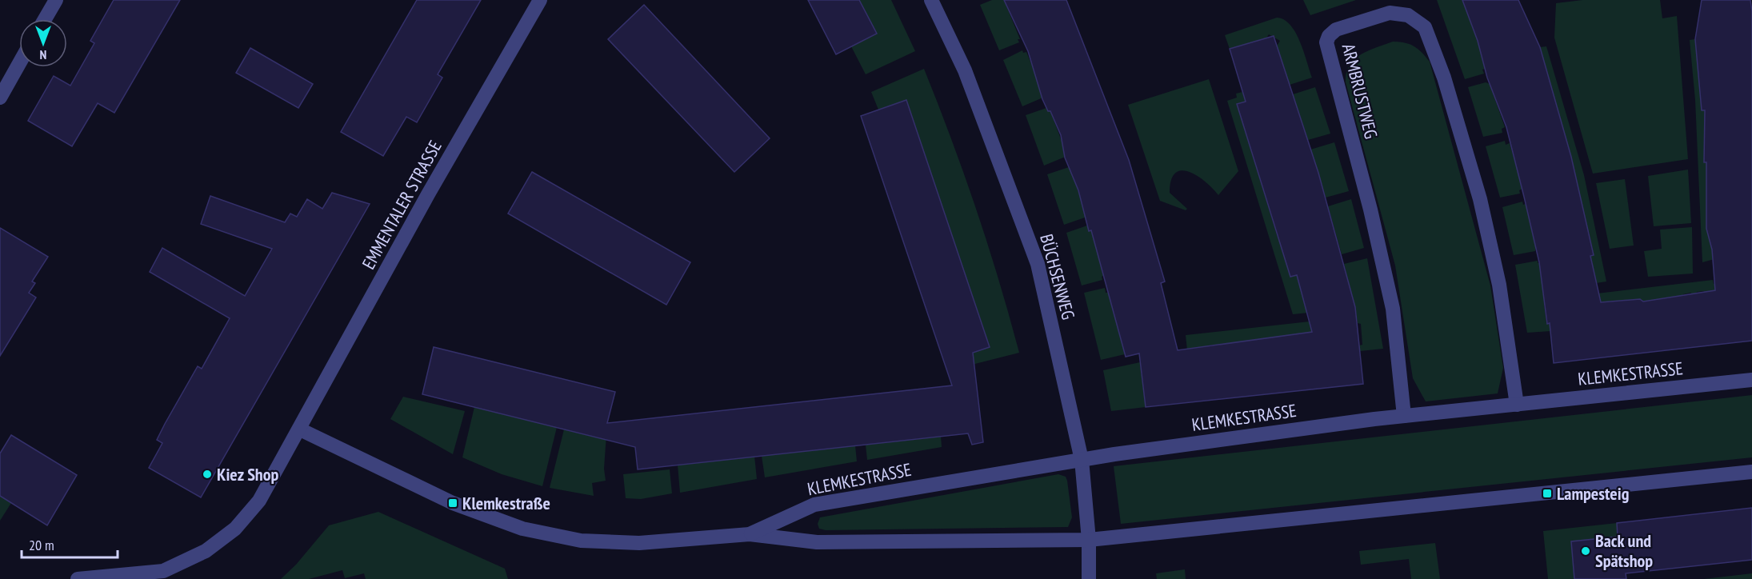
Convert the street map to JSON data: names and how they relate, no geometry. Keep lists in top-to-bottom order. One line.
{"streets":{"street":["ARMBRUSTWEG","EMMENTALER STRASSE","BÜCHSENWEG","KLEMKESTRASSE"]},"crossings":[["ARMBRUSTWEG","KLEMKESTRASSE"],["EMMENTALER STRASSE","KLEMKESTRASSE"],["BÜCHSENWEG","KLEMKESTRASSE"]],"places":{"other":["Kiez Shop","Back und Spätshop"],"transit":["Lampesteig","Klemkestraße"]},"scale_bar":"20 m","north":"bottom"}
